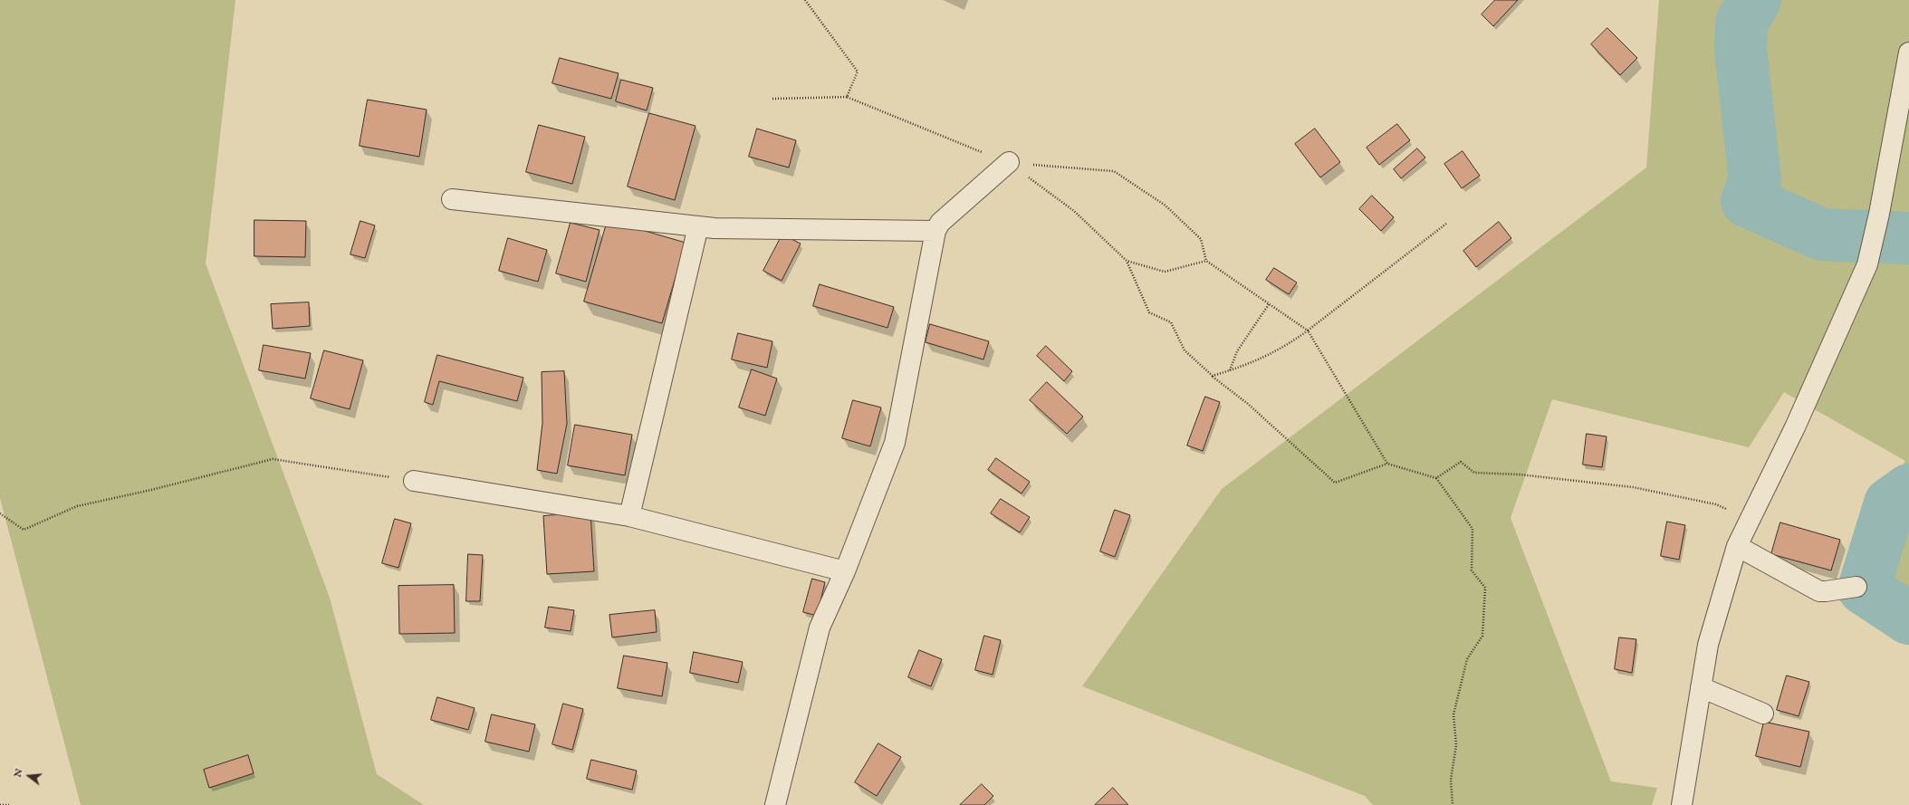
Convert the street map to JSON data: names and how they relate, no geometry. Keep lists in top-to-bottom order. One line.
{"north":"left"}
